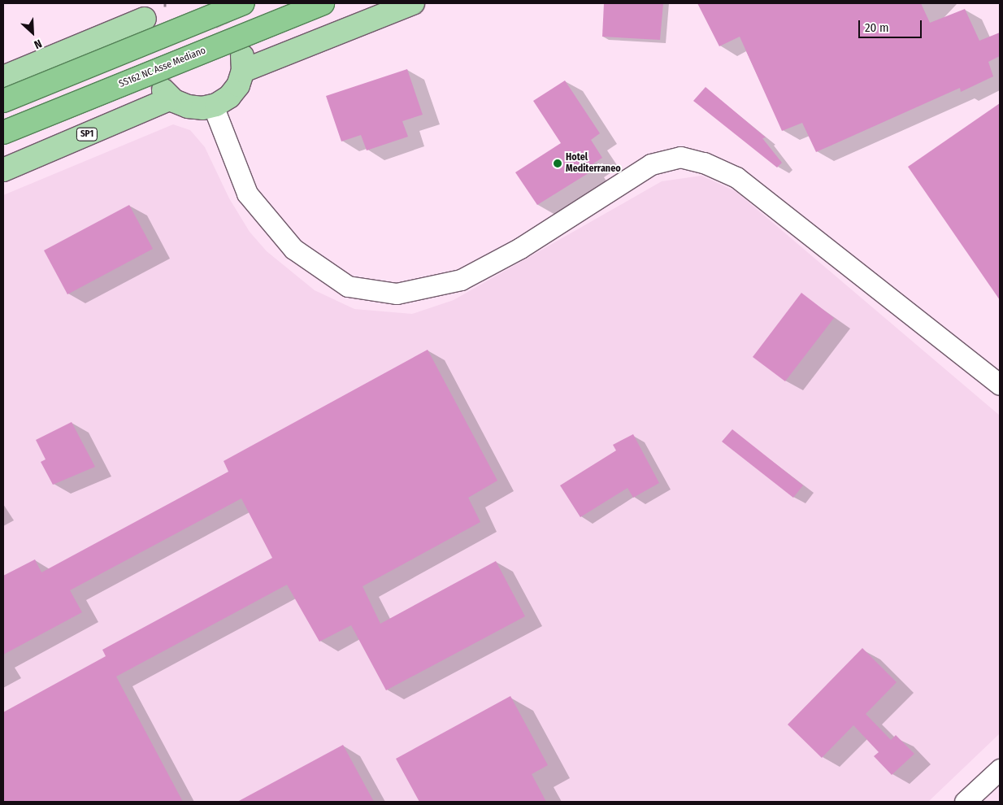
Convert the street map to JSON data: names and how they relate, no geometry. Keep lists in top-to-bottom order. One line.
{"streets":{"highway":["SS162 NC Asse Mediano"],"main road":["SP1"]},"places":["Hotel Mediterraneo"],"scale_bar":"20 m","north":"bottom right"}
